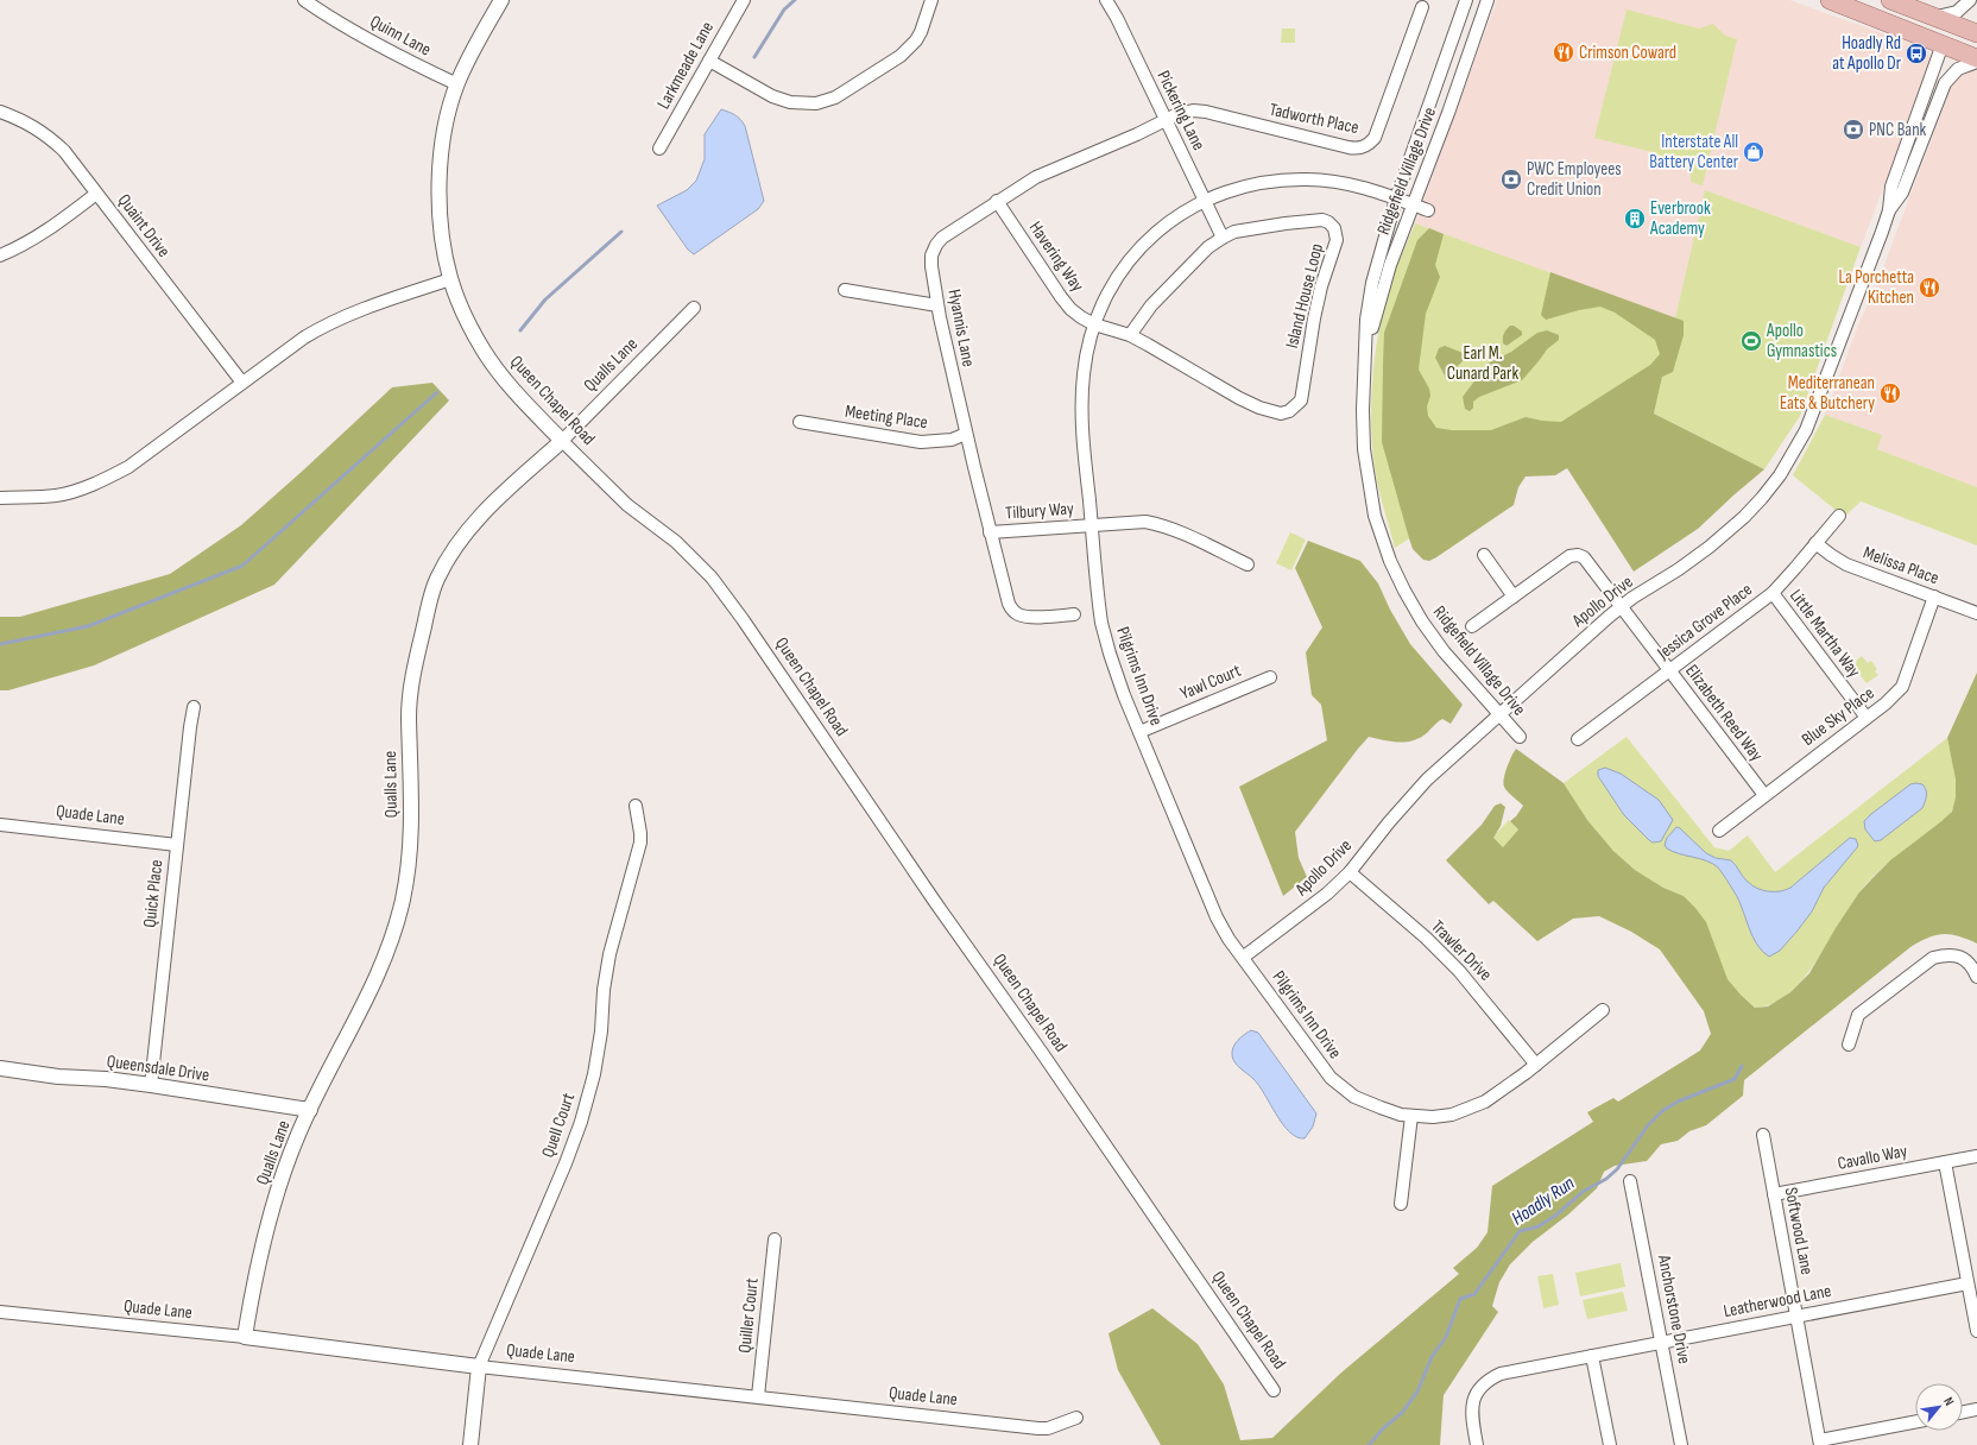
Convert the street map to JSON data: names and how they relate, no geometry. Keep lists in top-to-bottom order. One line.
{"streets":{"street":["Quinn Lane","Larkmeade Lane","Pickering Lane","Tadworth Place","Ridgefield Village Drive","Quaint Drive","Havering Way","Island House Loop","Hyannis Lane","Qualls Lane","Queen Chapel Road","Meeting Place","Tilbury Way","Melissa Place","Apollo Drive","Jessica Grove Place","Little Martha Way","Pilgrims Inn Drive","Yawl Court","Elizabeth Reed Way","Blue Sky Place","Quade Lane","Quick Place","Trawler Drive","Queensdale Drive","Quell Court","Cavallo Way","Softwood Lane","Leatherwood Lane","Anchorstone Drive","Quiller Court"]},"crossings":[["Quinn Lane","Queen Chapel Road"],["Pickering Lane","Tadworth Place"],["Pickering Lane","Island House Loop"],["Pickering Lane","Hyannis Lane"],["Pickering Lane","Pilgrims Inn Drive"],["Tadworth Place","Hyannis Lane"],["Ridgefield Village Drive","Apollo Drive"],["Ridgefield Village Drive","Pilgrims Inn Drive"],["Havering Way","Island House Loop"],["Havering Way","Hyannis Lane"],["Havering Way","Pilgrims Inn Drive"],["Island House Loop","Pilgrims Inn Drive"],["Hyannis Lane","Meeting Place"],["Hyannis Lane","Tilbury Way"],["Qualls Lane","Queen Chapel Road"],["Qualls Lane","Quade Lane"],["Qualls Lane","Queensdale Drive"],["Tilbury Way","Pilgrims Inn Drive"],["Melissa Place","Jessica Grove Place"],["Melissa Place","Blue Sky Place"],["Apollo Drive","Pilgrims Inn Drive"],["Apollo Drive","Elizabeth Reed Way"],["Apollo Drive","Trawler Drive"],["Jessica Grove Place","Little Martha Way"],["Jessica Grove Place","Elizabeth Reed Way"],["Little Martha Way","Blue Sky Place"],["Pilgrims Inn Drive","Yawl Court"],["Pilgrims Inn Drive","Trawler Drive"],["Elizabeth Reed Way","Blue Sky Place"],["Quade Lane","Quick Place"],["Quade Lane","Quell Court"],["Quade Lane","Quiller Court"],["Quick Place","Queensdale Drive"],["Cavallo Way","Softwood Lane"],["Softwood Lane","Leatherwood Lane"],["Leatherwood Lane","Anchorstone Drive"]],"water":["Hoadly Run"],"parks":["Earl M. Cunard Park"],"places":{"restaurant":["Crimson Coward","La Porchetta Kitchen","Mediterranean Eats & Butchery"],"bus stop":["Hoadly Rd at Apollo Dr"],"bank":["PNC Bank","PWC Employees Credit Union"],"shop":["Interstate All Battery Center"],"building":["Everbrook Academy"],"sports":["Apollo Gymnastics"]},"north":"top right"}
